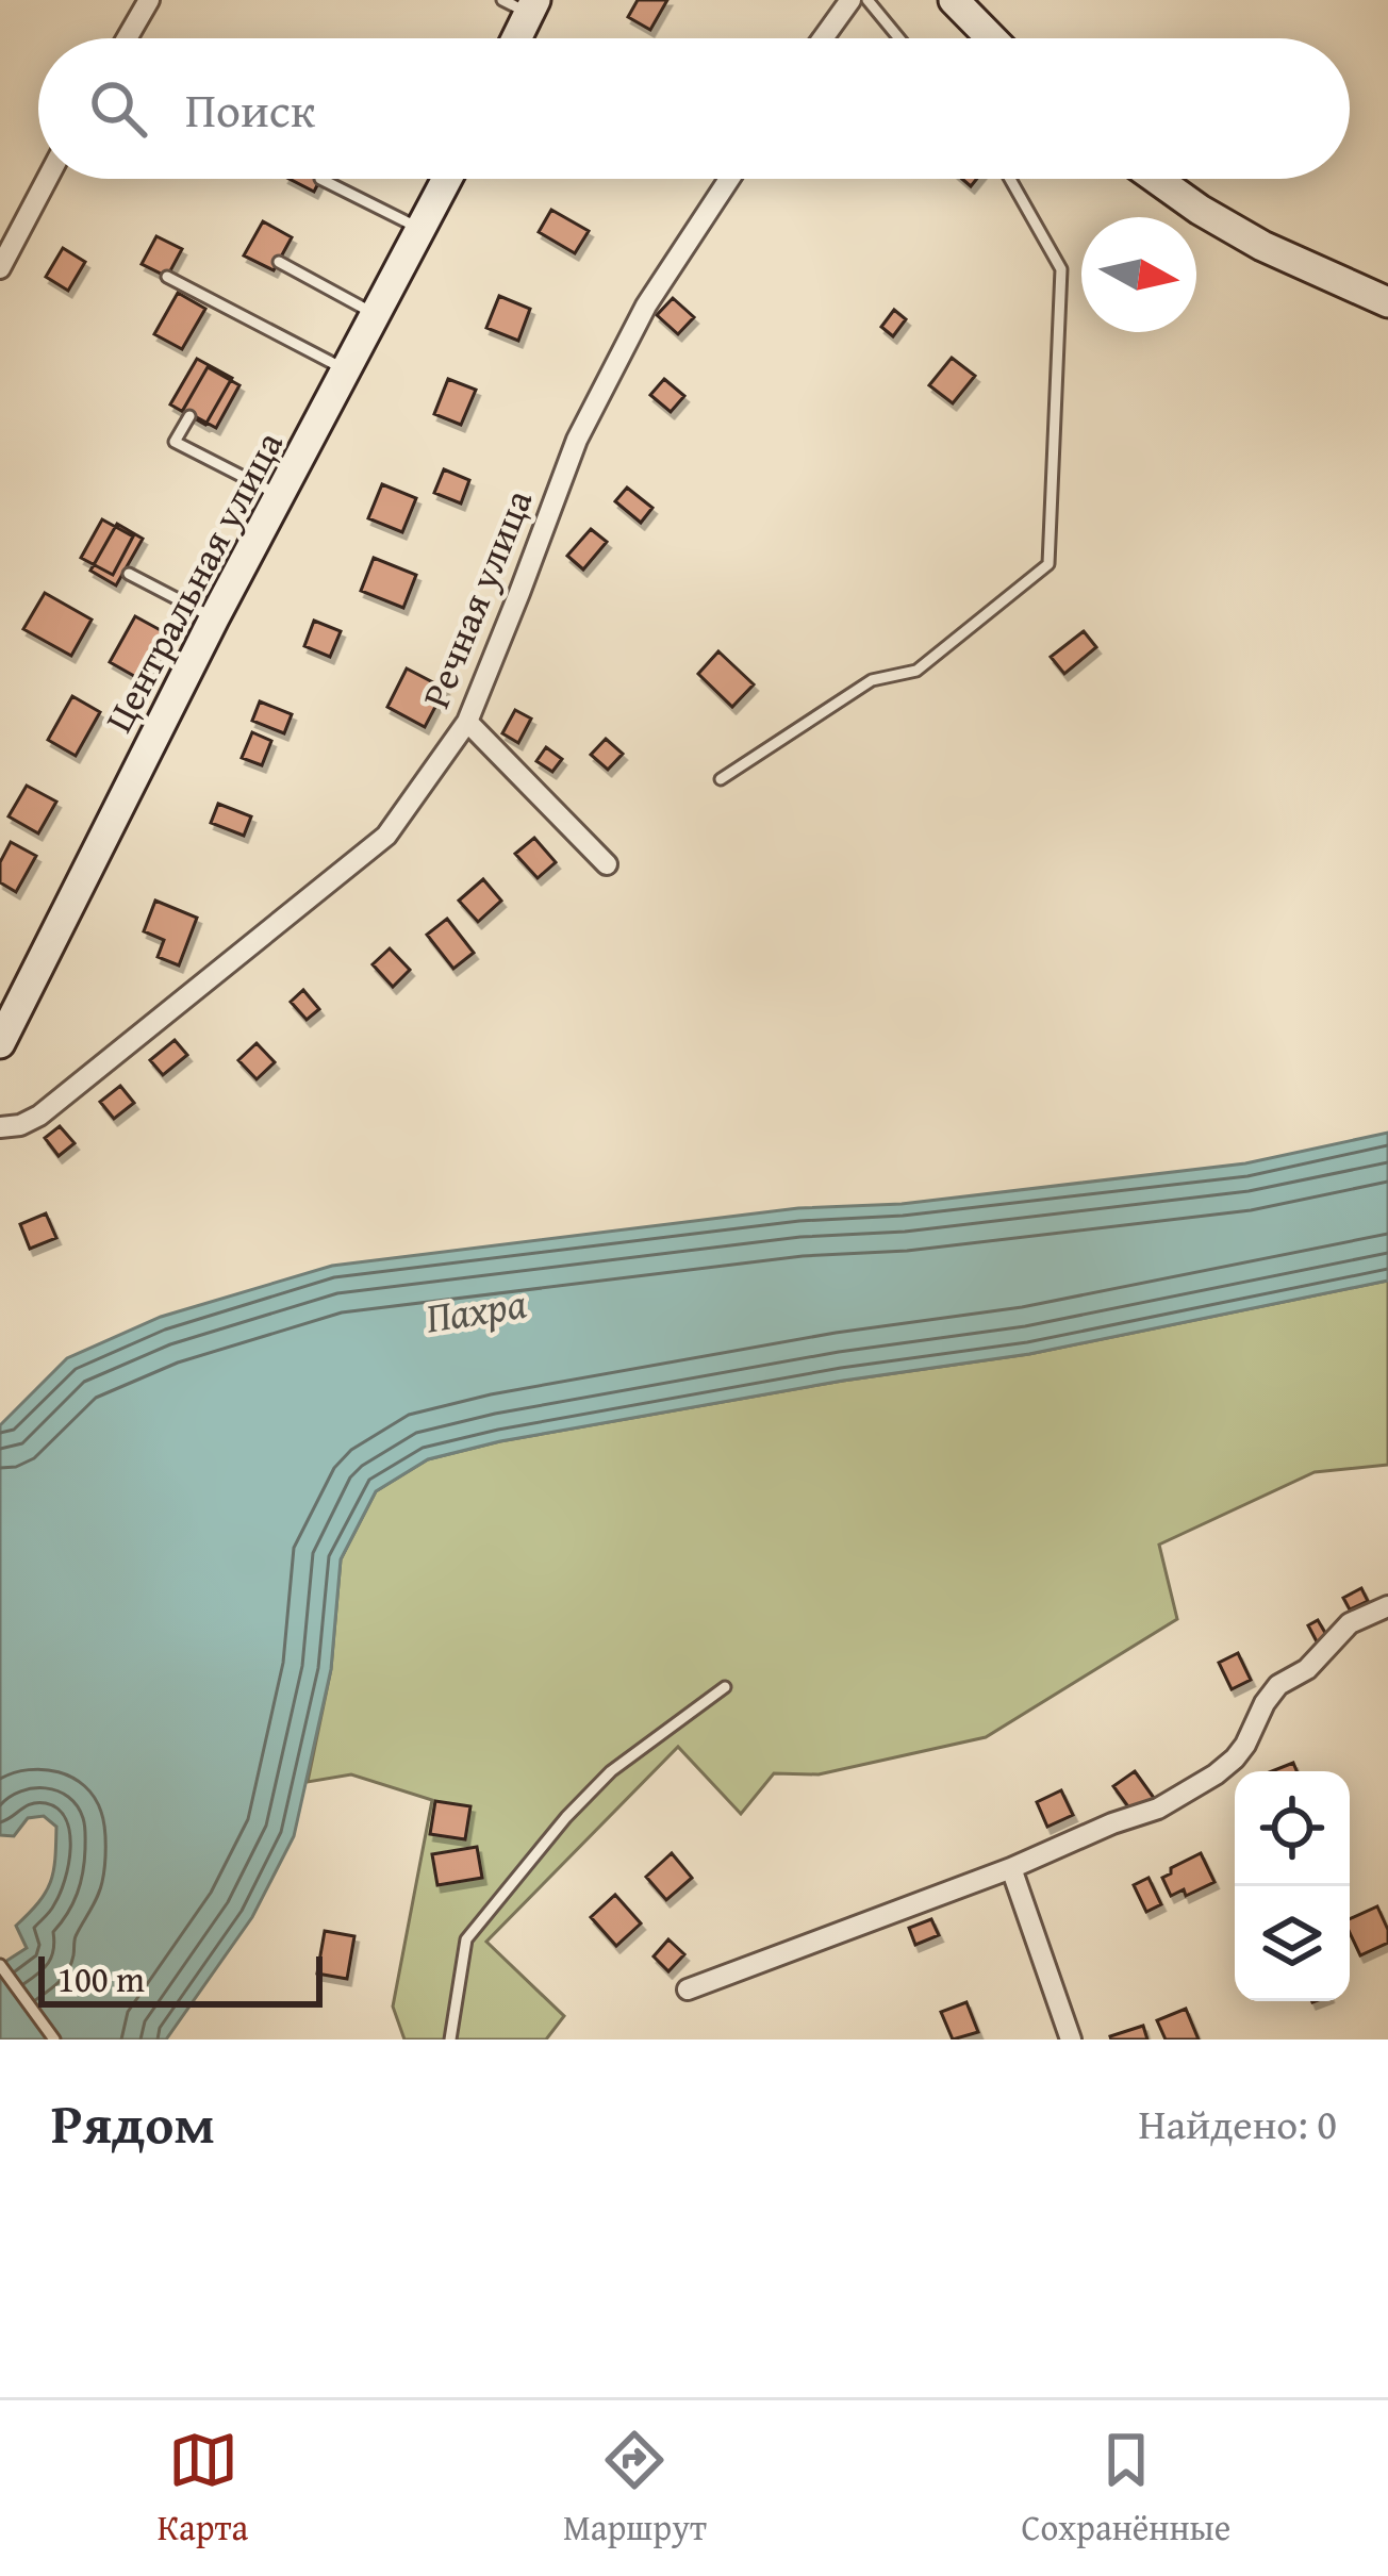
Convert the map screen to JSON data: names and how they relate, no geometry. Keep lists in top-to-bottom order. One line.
{"streets":{"street":["Центральная улица","Речная улица"]},"water":["Пахра"],"scale_bar":"100 m","north":"right","page":{"search":"Поиск","scale":"100 m","heading":["Рядом","Найдено: 0"],"nav":["Карта","Маршрут","Сохранённые"]}}
